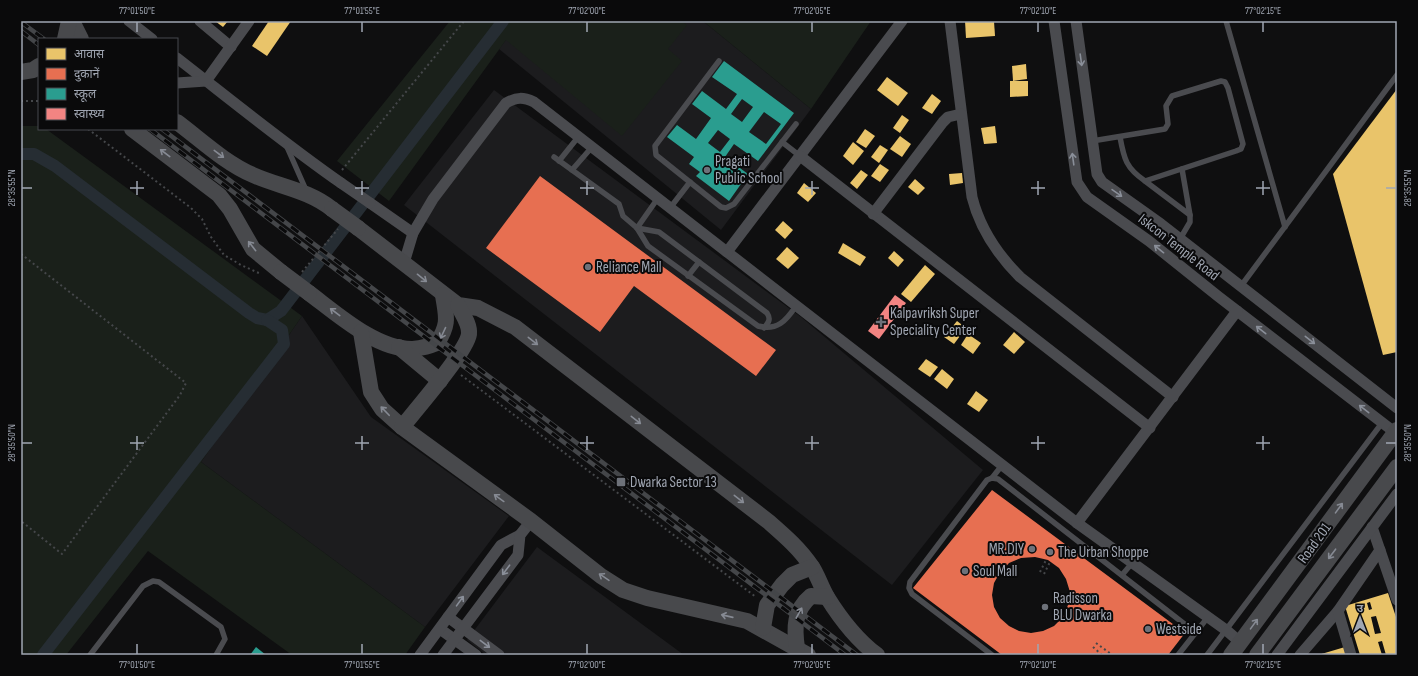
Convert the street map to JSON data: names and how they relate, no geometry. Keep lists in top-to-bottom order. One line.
{"streets":{"street":["Iskcon Temple Road","Road 201"]},"crossings":[["Iskcon Temple Road","Road 201"]],"places":{"other":["Pragati Public School","Reliance Mall","MR.DIY","The Urban Shoppe","Soul Mall","Radisson BLU Dwarka","Westside"],"health":["Kalpavriksh Super Speciality Center"],"transit":["Dwarka Sector 13"]},"legend":["आवास","दुकानें","स्कूल","स्वास्थ्य"],"north":"top","coordinates":["77°01'50\"E","77°01'55\"E","77°02'00\"E","77°02'05\"E","77°02'10\"E","77°02'15\"E","28°35'55\"N","28°35'50\"N"]}
